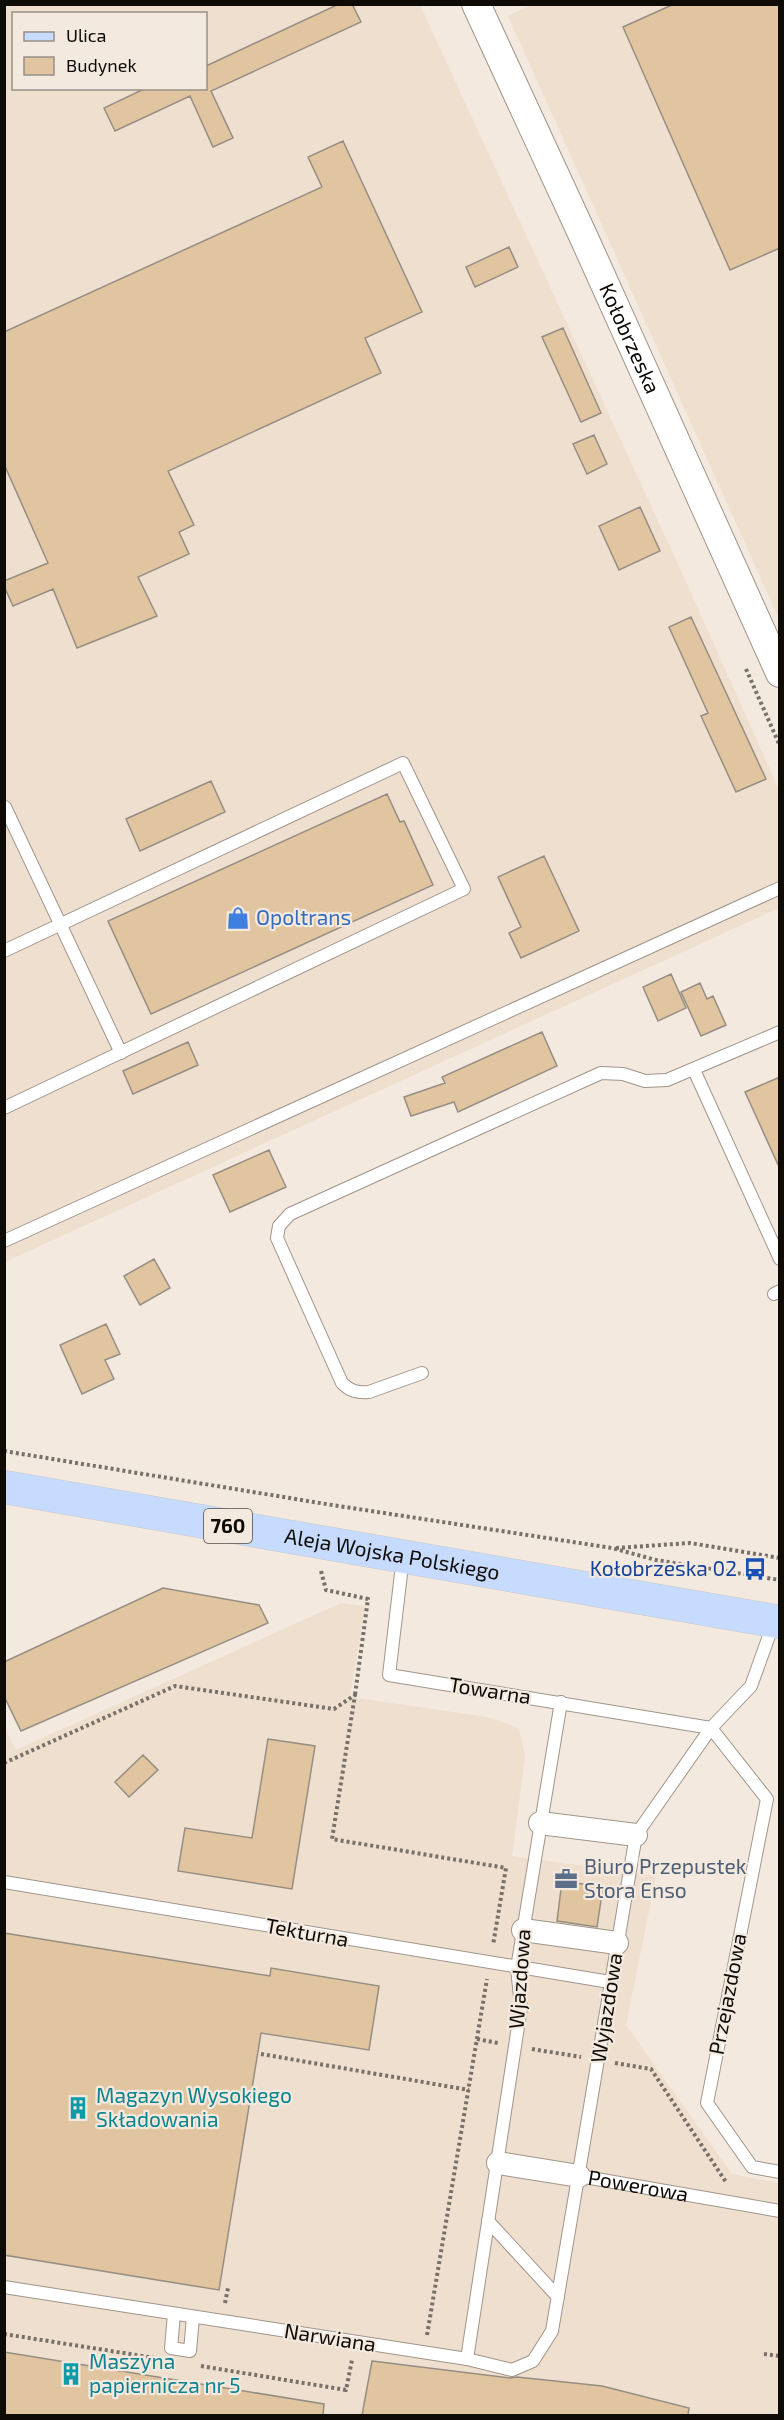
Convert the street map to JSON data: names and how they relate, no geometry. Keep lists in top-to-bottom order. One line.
{"streets":{"main road":["760","Aleja Wojska Polskiego"],"street":["Kołobrzeska","Powerowa"],"lane":["Towarna","Tekturna","Wjazdowa","Przejazdowa","Wyjazdowa","Narwiana"]},"crossings":[["Aleja Wojska Polskiego","Towarna"],["Aleja Wojska Polskiego","Wyjazdowa"],["Towarna","Wjazdowa"],["Towarna","Przejazdowa"],["Towarna","Wyjazdowa"],["Tekturna","Wjazdowa"],["Tekturna","Wyjazdowa"],["Wjazdowa","Wyjazdowa"],["Wjazdowa","Powerowa"],["Wjazdowa","Narwiana"],["Przejazdowa","Wyjazdowa"],["Wyjazdowa","Powerowa"],["Wyjazdowa","Narwiana"]],"places":{"shop":["Opoltrans"],"bus stop":["Kołobrzeska 02"],"office":["Biuro Przepustek Stora Enso"],"building":["Magazyn Wysokiego Składowania","Maszyna papiernicza nr 5"]},"legend":["Ulica","Budynek"]}
